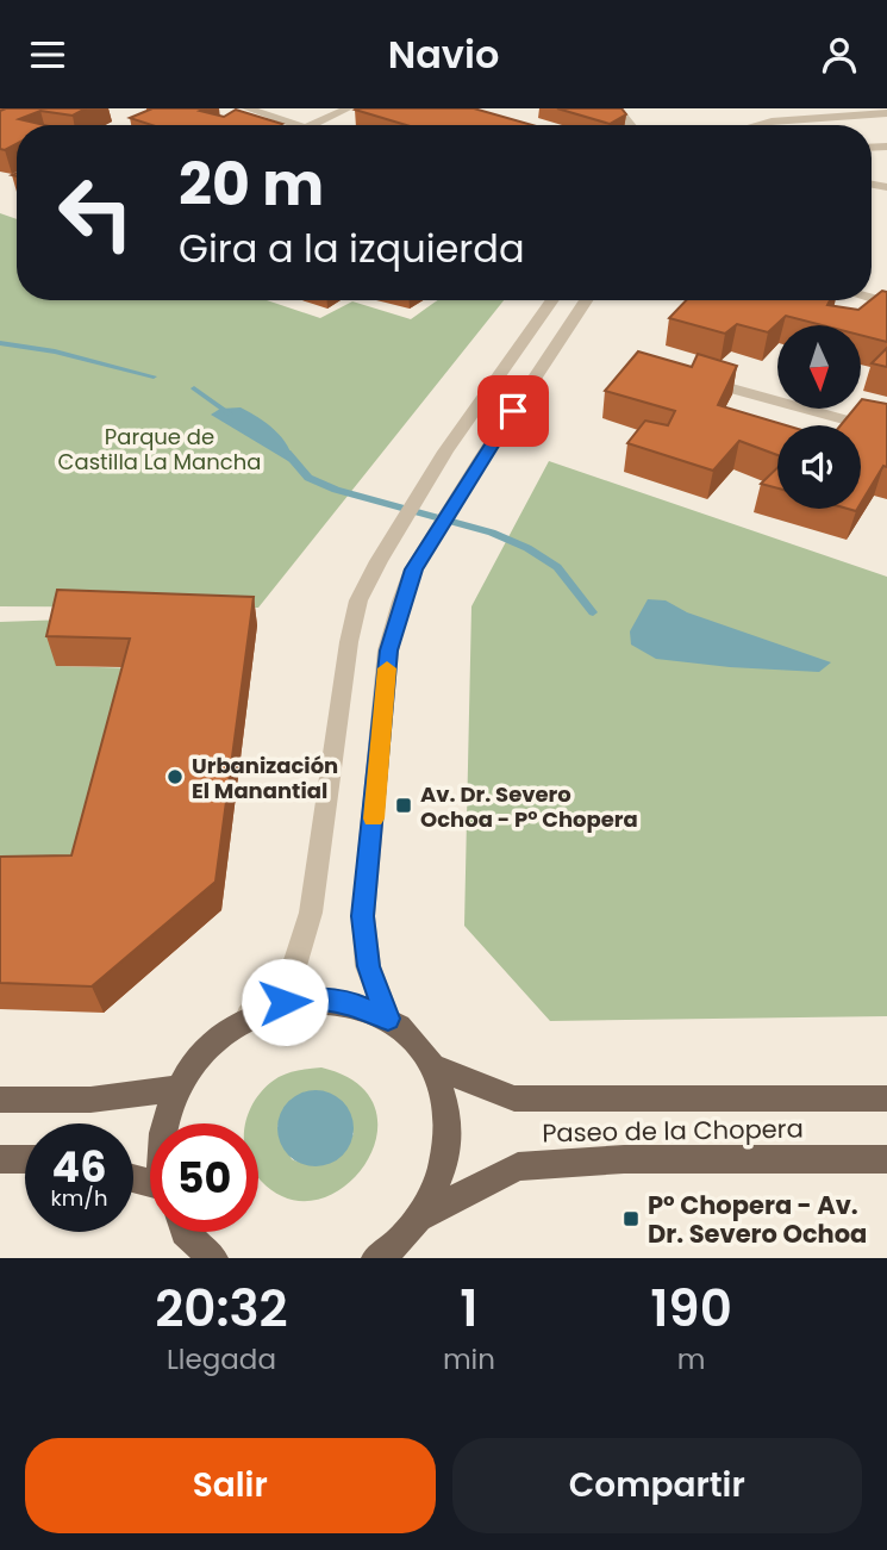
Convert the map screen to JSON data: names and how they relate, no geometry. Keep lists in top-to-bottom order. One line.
{"streets":{"main road":["Paseo de la Chopera"]},"parks":["Parque de Castilla La Mancha"],"places":{"other":["Urbanización El Manantial"],"transit":["Av. Dr. Severo Ochoa - Pº Chopera","Pº Chopera - Av. Dr. Severo Ochoa"]},"north":"bottom","page":{"header":"Navio","turn":["20 m","Gira a la izquierda"],"speed":"46 km/h","limit":"50","eta":["20:32","Llegada","1","min","190","m"],"buttons":["Salir","Compartir"]}}
